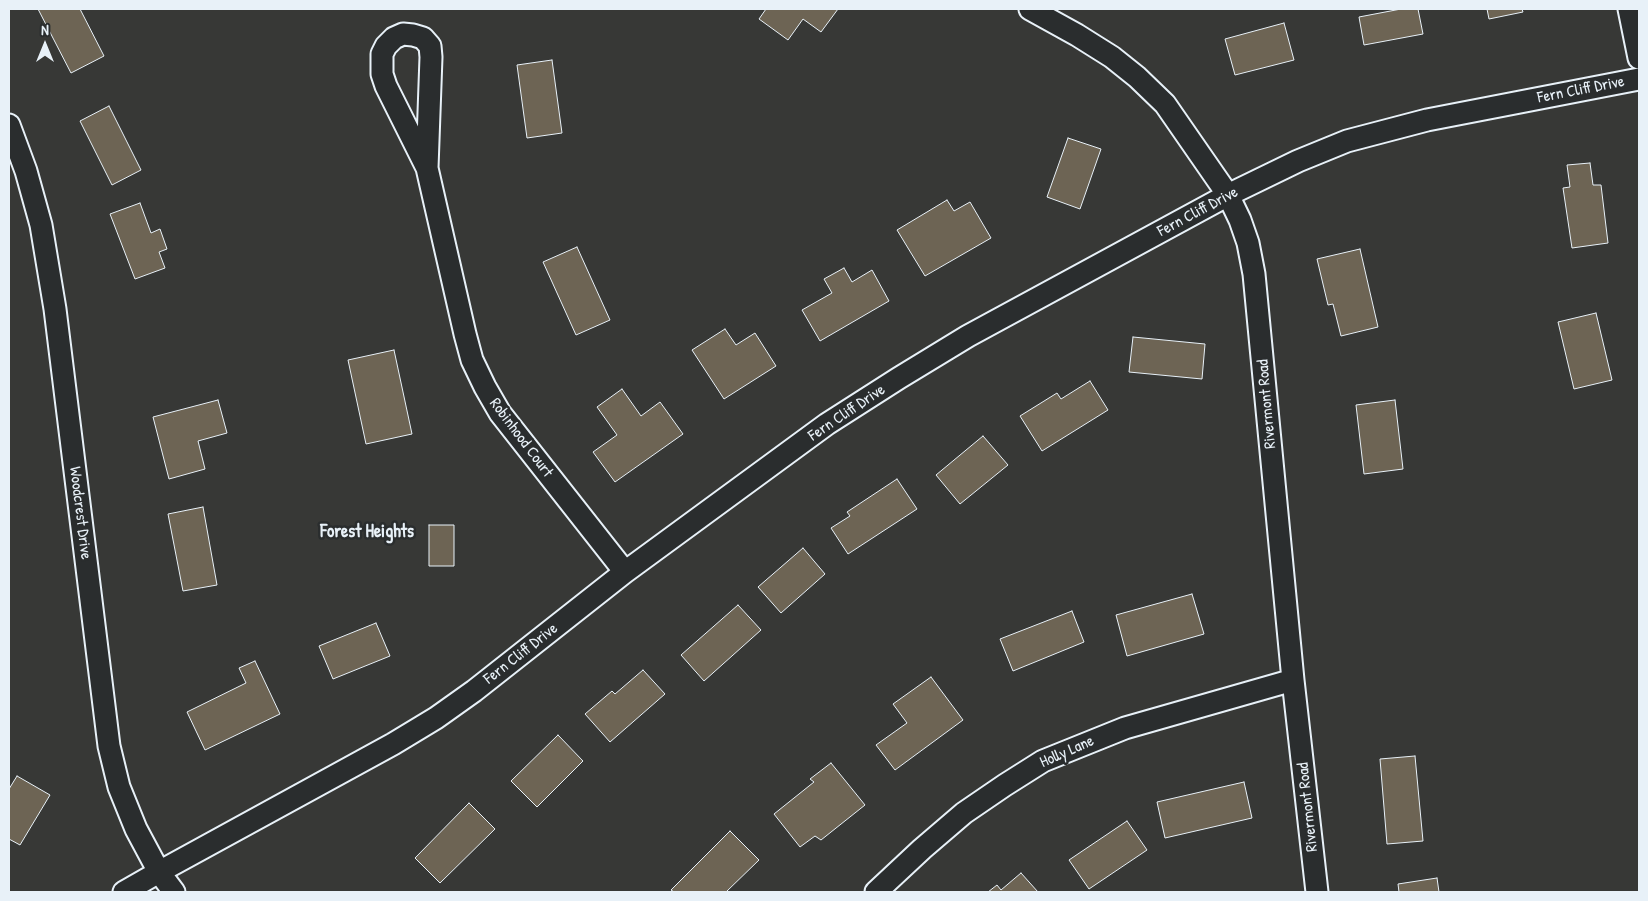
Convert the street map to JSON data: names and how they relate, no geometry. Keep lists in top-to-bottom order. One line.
{"streets":{"street":["Fern Cliff Drive","Rivermont Road","Robinhood Court","Woodcrest Drive","Holly Lane"]},"crossings":[["Fern Cliff Drive","Rivermont Road"],["Fern Cliff Drive","Robinhood Court"],["Fern Cliff Drive","Woodcrest Drive"],["Rivermont Road","Holly Lane"]],"districts":["Forest Heights"],"north":"top"}
